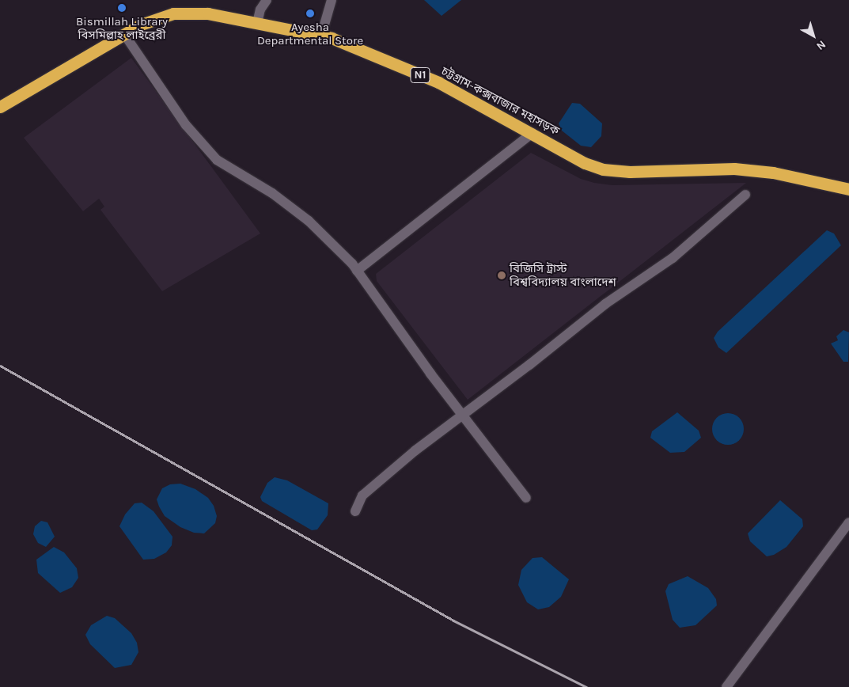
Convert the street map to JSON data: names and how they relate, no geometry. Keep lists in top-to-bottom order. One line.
{"streets":{"highway":["N1","চট্টগ্রাম-কক্সবাজার মহাসড়ক"]},"places":["Bismillah Library বিসমিল্লাহ লাইব্রেরী","Ayesha Departmental Store","বিজিসি ট্রাস্ট বিশ্ববিদ্যালয় বাংলাদেশ"],"north":"bottom right"}
